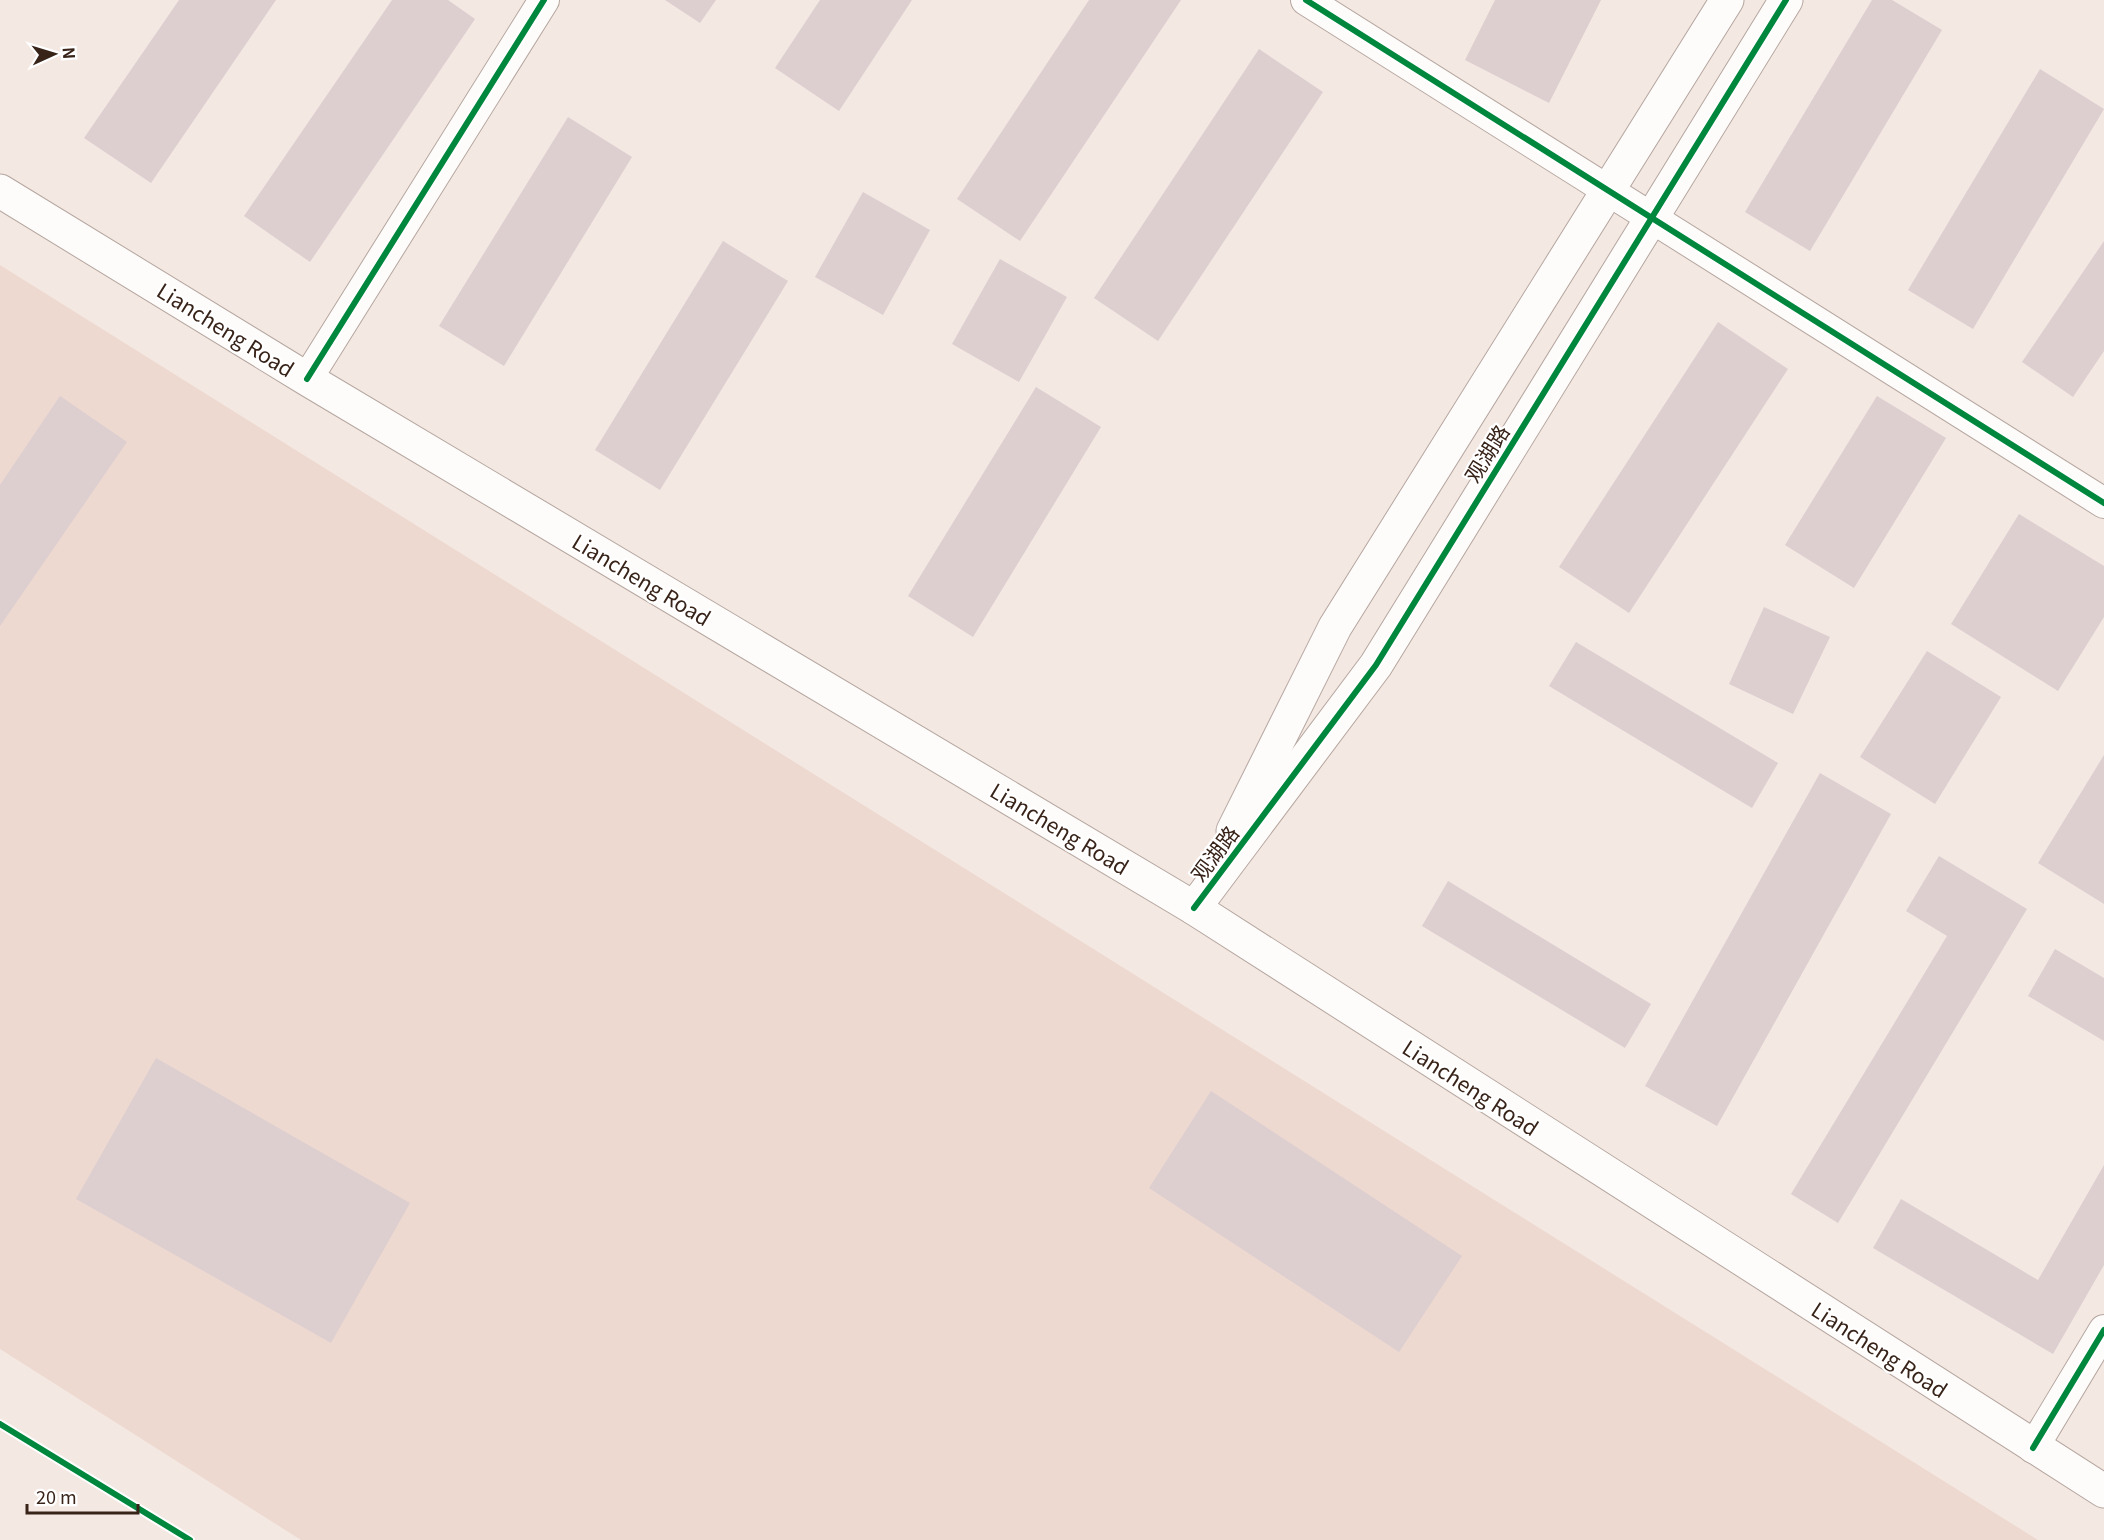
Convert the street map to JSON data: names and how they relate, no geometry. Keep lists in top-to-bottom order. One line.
{"streets":{"main road":["Liancheng Road","观湖路"]},"crossings":[["Liancheng Road","观湖路"]],"scale_bar":"20 m","north":"right"}
